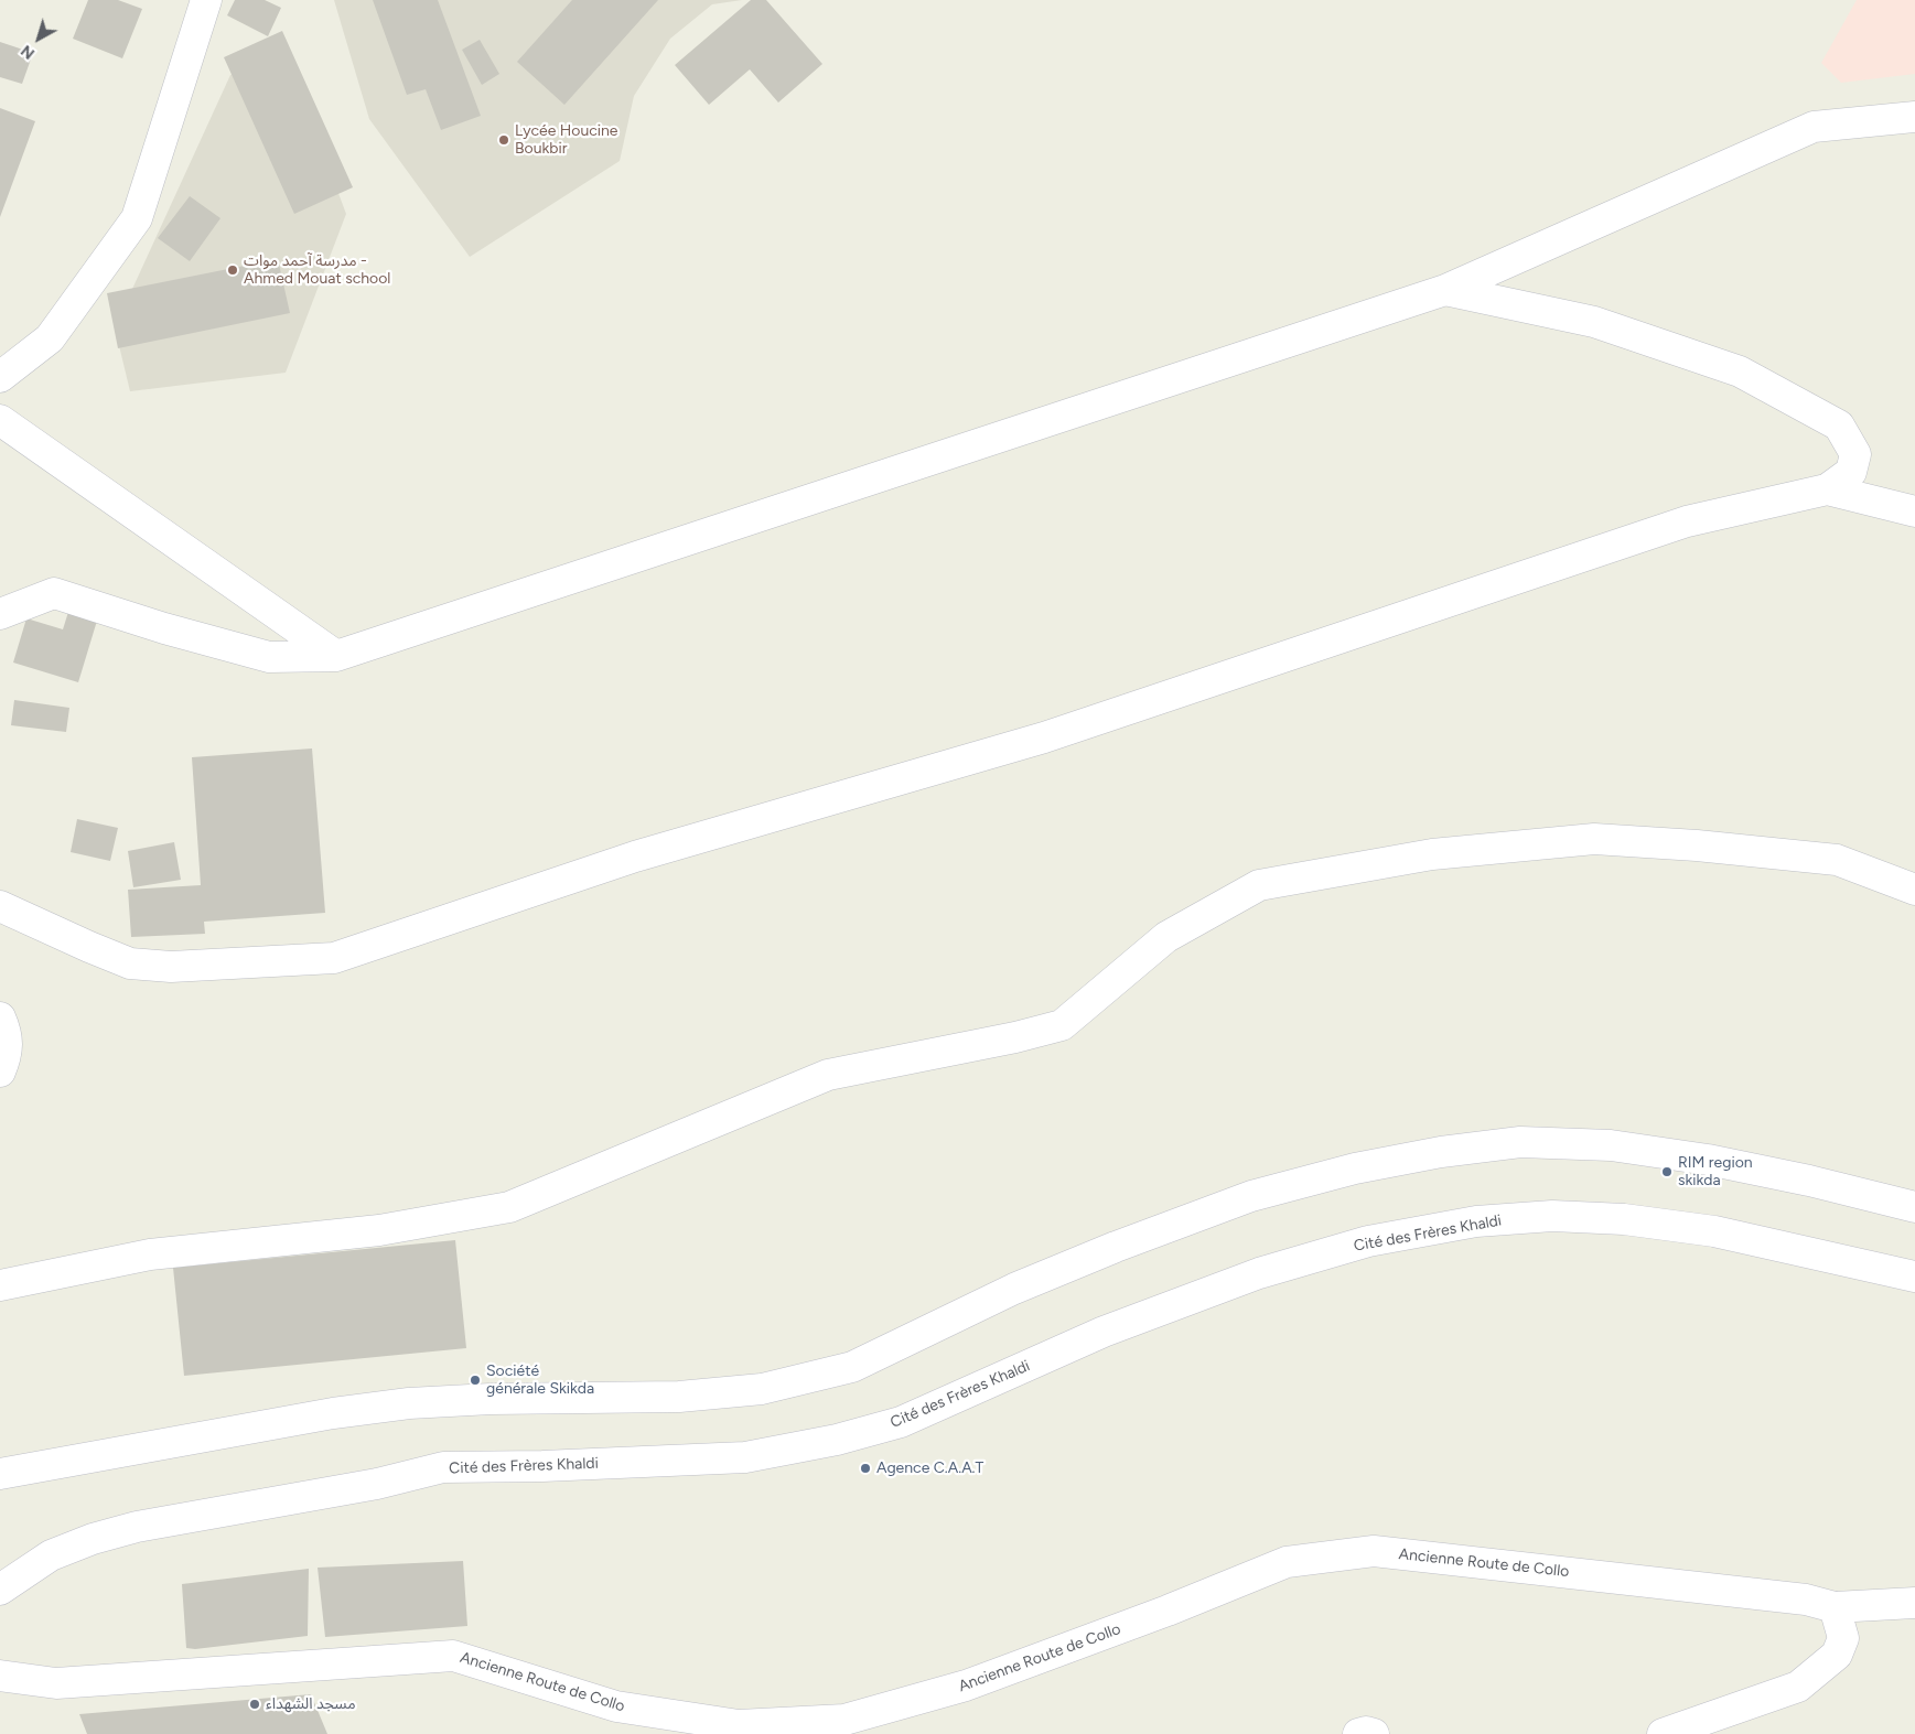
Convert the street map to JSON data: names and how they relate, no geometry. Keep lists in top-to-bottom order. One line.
{"streets":{"street":["Cité des Frères Khaldi","Ancienne Route de Collo"]},"places":["Lycée Houcine Boukbir","مدرسة آحمد موات - Ahmed Mouat school","RIM region skikda","Société générale Skikda","Agence C.A.A.T","مسجد الشهداء"],"north":"bottom left"}
